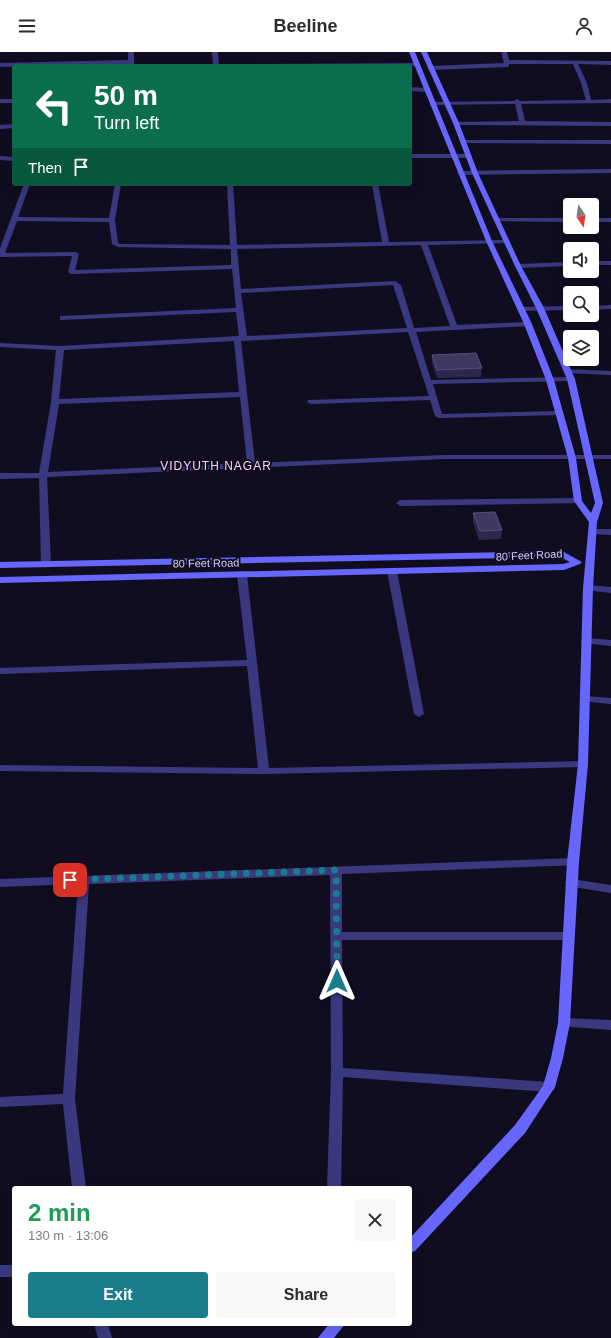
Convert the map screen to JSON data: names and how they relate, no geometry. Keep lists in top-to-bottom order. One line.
{"streets":{"street":["80 Feet Road"]},"districts":["VIDYUTH NAGAR"],"north":"bottom","page":{"header":"Beeline","turn":["50 m","Turn left"],"then":"Then","heading":["2 min","130 m · 13:06"],"buttons":["Exit","Share"]}}
